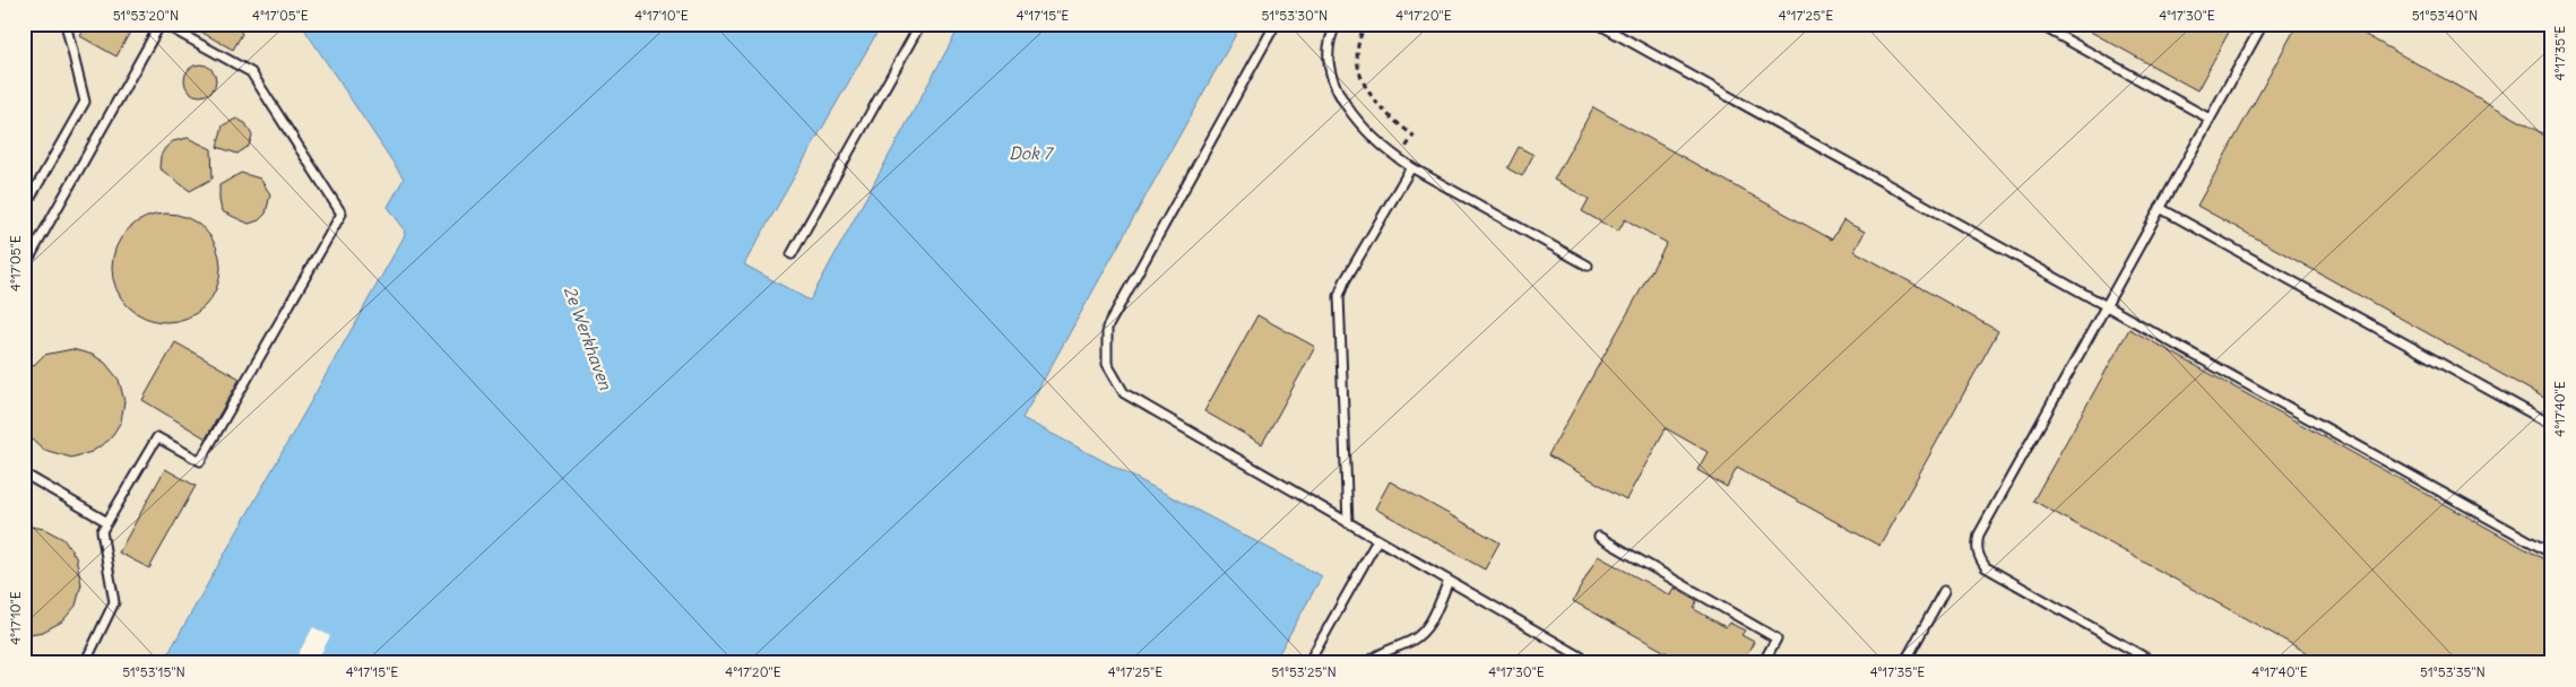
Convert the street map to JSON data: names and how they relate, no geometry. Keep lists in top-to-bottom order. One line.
{"water":["Dok 7","2e Werkhaven"],"coordinates":["51°53'20\"N","4°17'05\"E","4°17'10\"E","4°17'15\"E","51°53'30\"N","4°17'20\"E","4°17'25\"E","4°17'30\"E","51°53'40\"N","4°17'35\"E","4°17'40\"E","51°53'15\"N","51°53'25\"N","51°53'35\"N"]}
